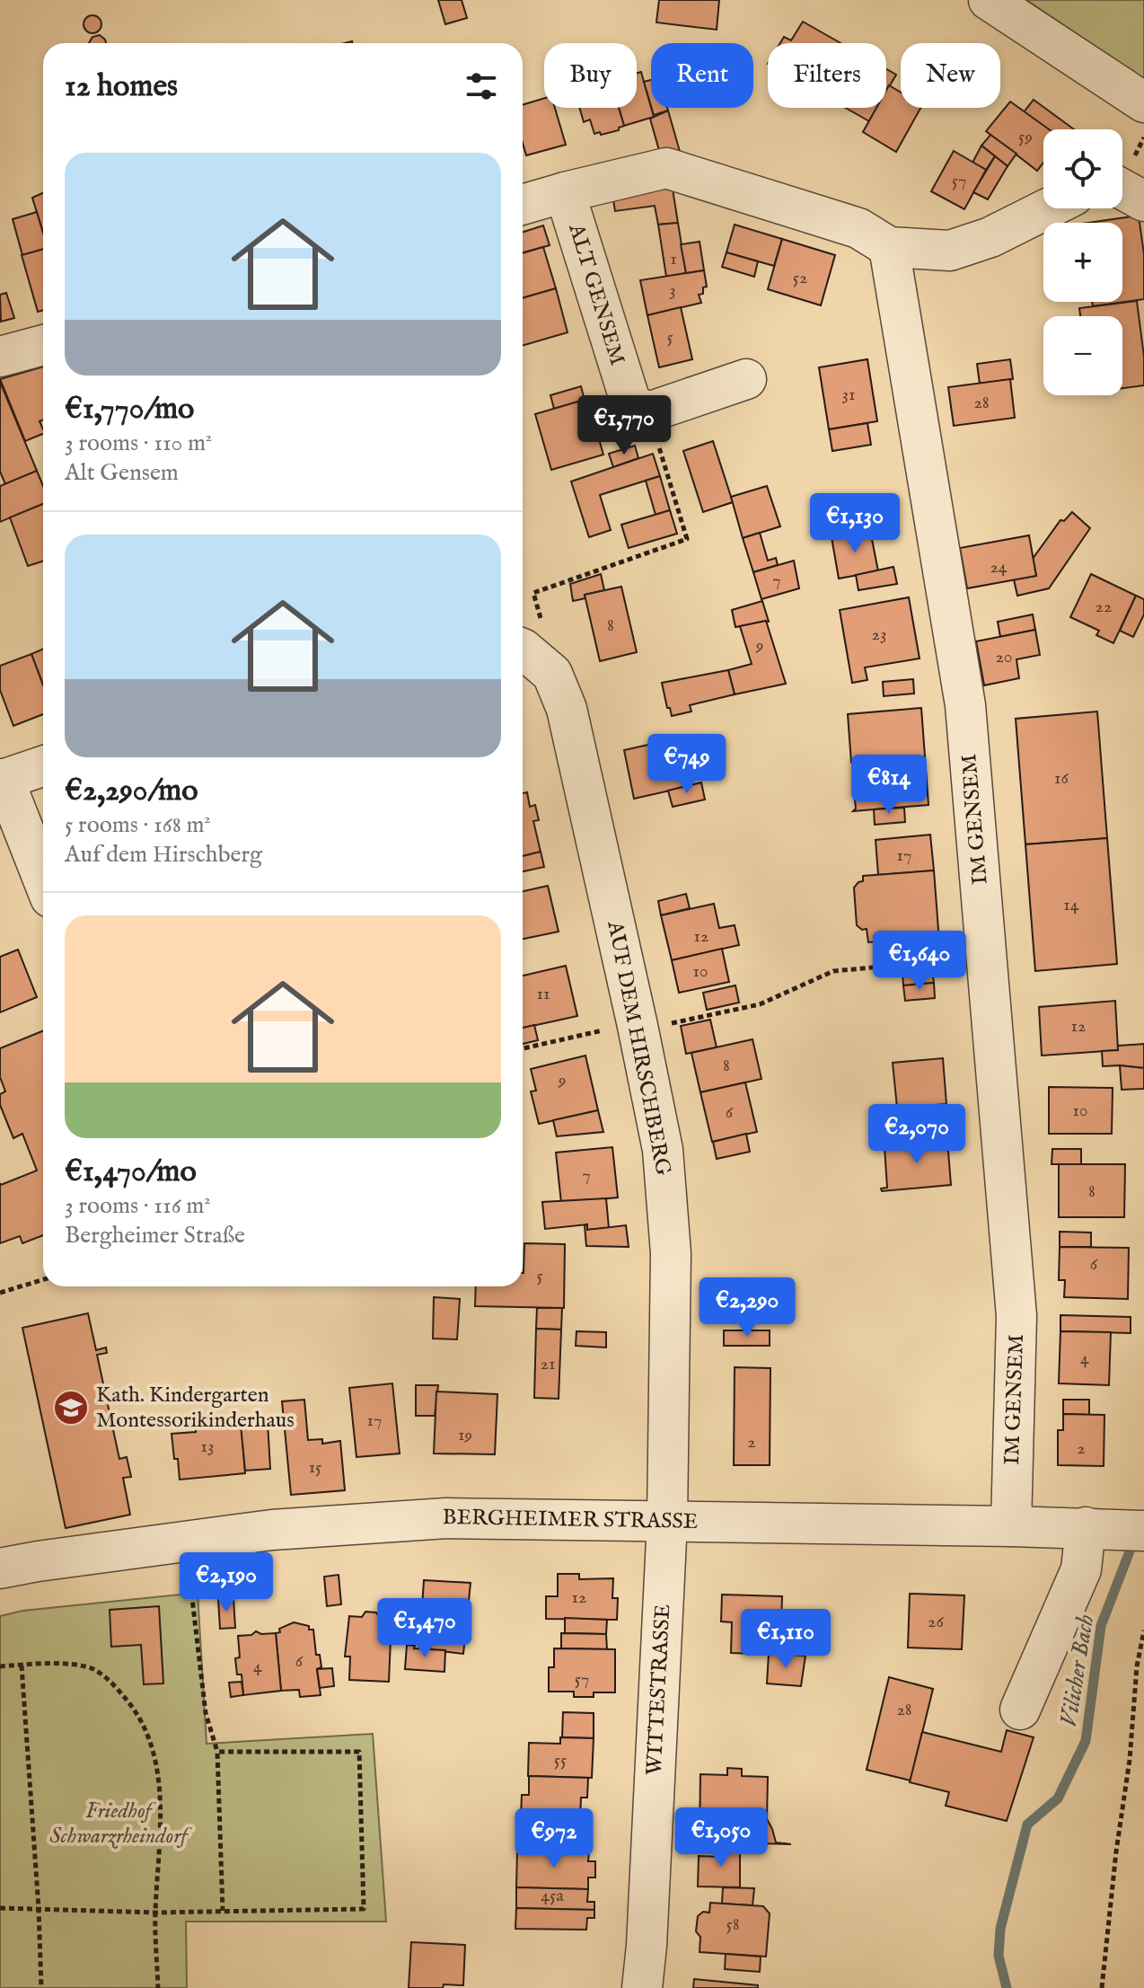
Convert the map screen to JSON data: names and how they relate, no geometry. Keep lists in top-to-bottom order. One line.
{"streets":{"street":["ALT GENSEM","IM GENSEM","AUF DEM HIRSCHBERG","BERGHEIMER STRASSE","WITTESTRASSE"]},"crossings":[["IM GENSEM","BERGHEIMER STRASSE"],["AUF DEM HIRSCHBERG","BERGHEIMER STRASSE"],["AUF DEM HIRSCHBERG","WITTESTRASSE"],["BERGHEIMER STRASSE","WITTESTRASSE"]],"water":["Vilicher Bach"],"parks":["Friedhof Schwarzrheindorf"],"places":{"school or university":["Kath. Kindergarten Montessorikinderhaus"]},"house_numbers":["59","57","1","52","3","5","31","28","24","7","22","8","23","9","20","16","17","14","12","10","11","12","8","9","10","6","7","8","6","5","4","21","17","19","2","13","2","15","12","26","6","4","57","28","55","45a","58"],"page":{"chip":["Buy","Rent","Filters","New"],"heading":"12 homes","map_buttons":["+","−"],"list":[{"name":"€1,770/mo","note":"3 rooms · 110 m² · Alt Gensem"},{"name":"€2,290/mo","note":"5 rooms · 168 m² · Auf dem Hirschberg"},{"name":"€1,470/mo","note":"3 rooms · 116 m² · Bergheimer Straße"}],"price":["€1,770","€1,130","€749","€814","€1,640","€2,070","€2,290","€2,190","€1,470","€1,110","€1,050","€972"]}}
